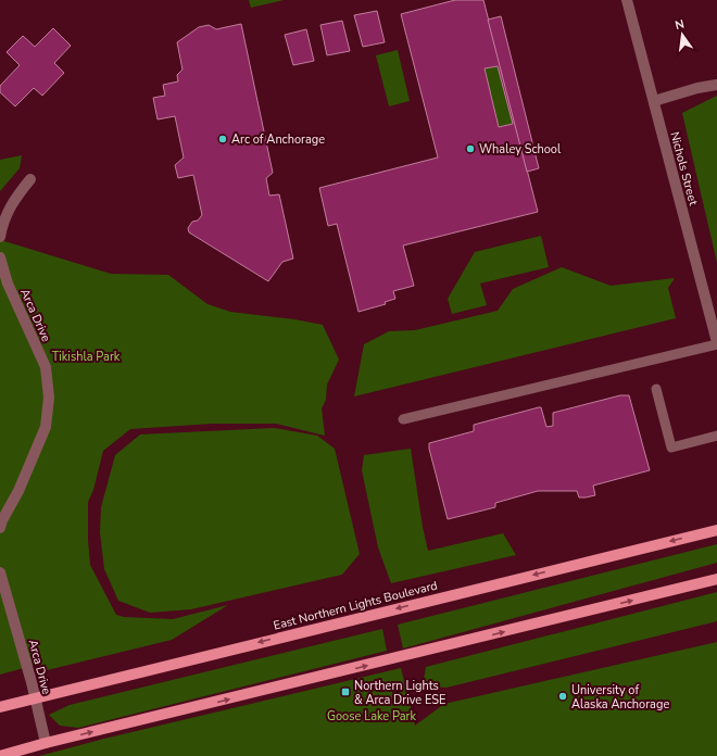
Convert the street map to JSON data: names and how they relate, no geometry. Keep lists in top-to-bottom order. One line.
{"streets":{"main road":["East Northern Lights Boulevard"],"street":["Nichols Street","Arca Drive"]},"crossings":[["Arca Drive","East Northern Lights Boulevard"]],"parks":["Tikishla Park","Goose Lake Park"],"places":{"other":["Arc of Anchorage","Whaley School","University of Alaska Anchorage"],"transit":["Northern Lights & Arca Drive ESE"]},"north":"top"}
